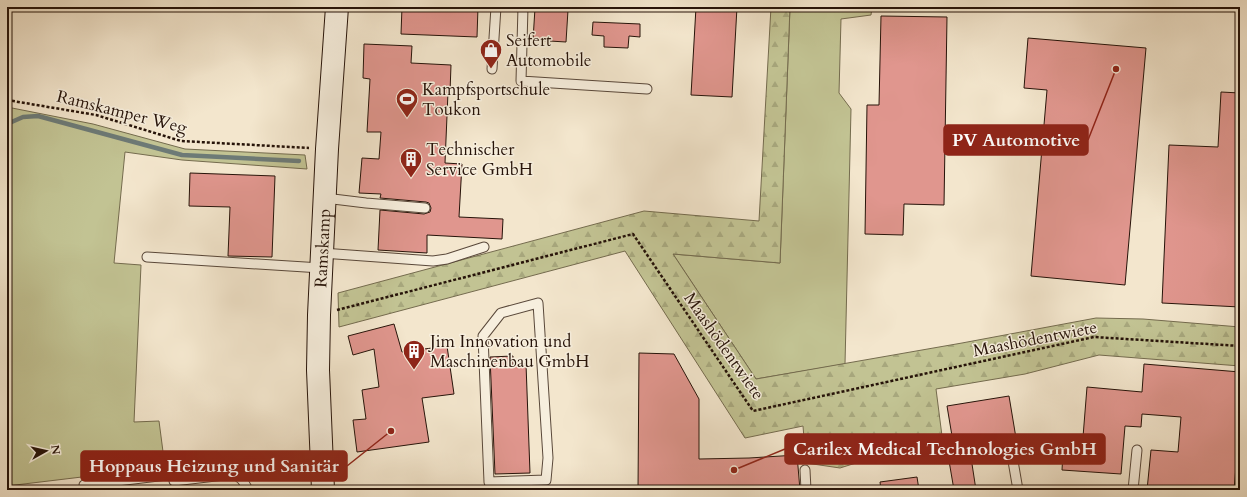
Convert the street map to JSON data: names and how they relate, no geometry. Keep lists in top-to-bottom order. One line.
{"streets":{"street":["Ramskamp"],"path":["Ramskamper Weg","Maashödentwiete"]},"crossings":[["Ramskamper Weg","Ramskamp"],["Ramskamp","Maashödentwiete"]],"places":{"other":["PV Automotive","Hoppaus Heizung und Sanitär","Carilex Medical Technologies GmbH"],"shop":["Seifert Automobile"],"sports":["Kampfsportschule Toukon"],"building":["Technischer Service GmbH","Jim Innovation und Maschinenbau GmbH"]},"north":"right"}
